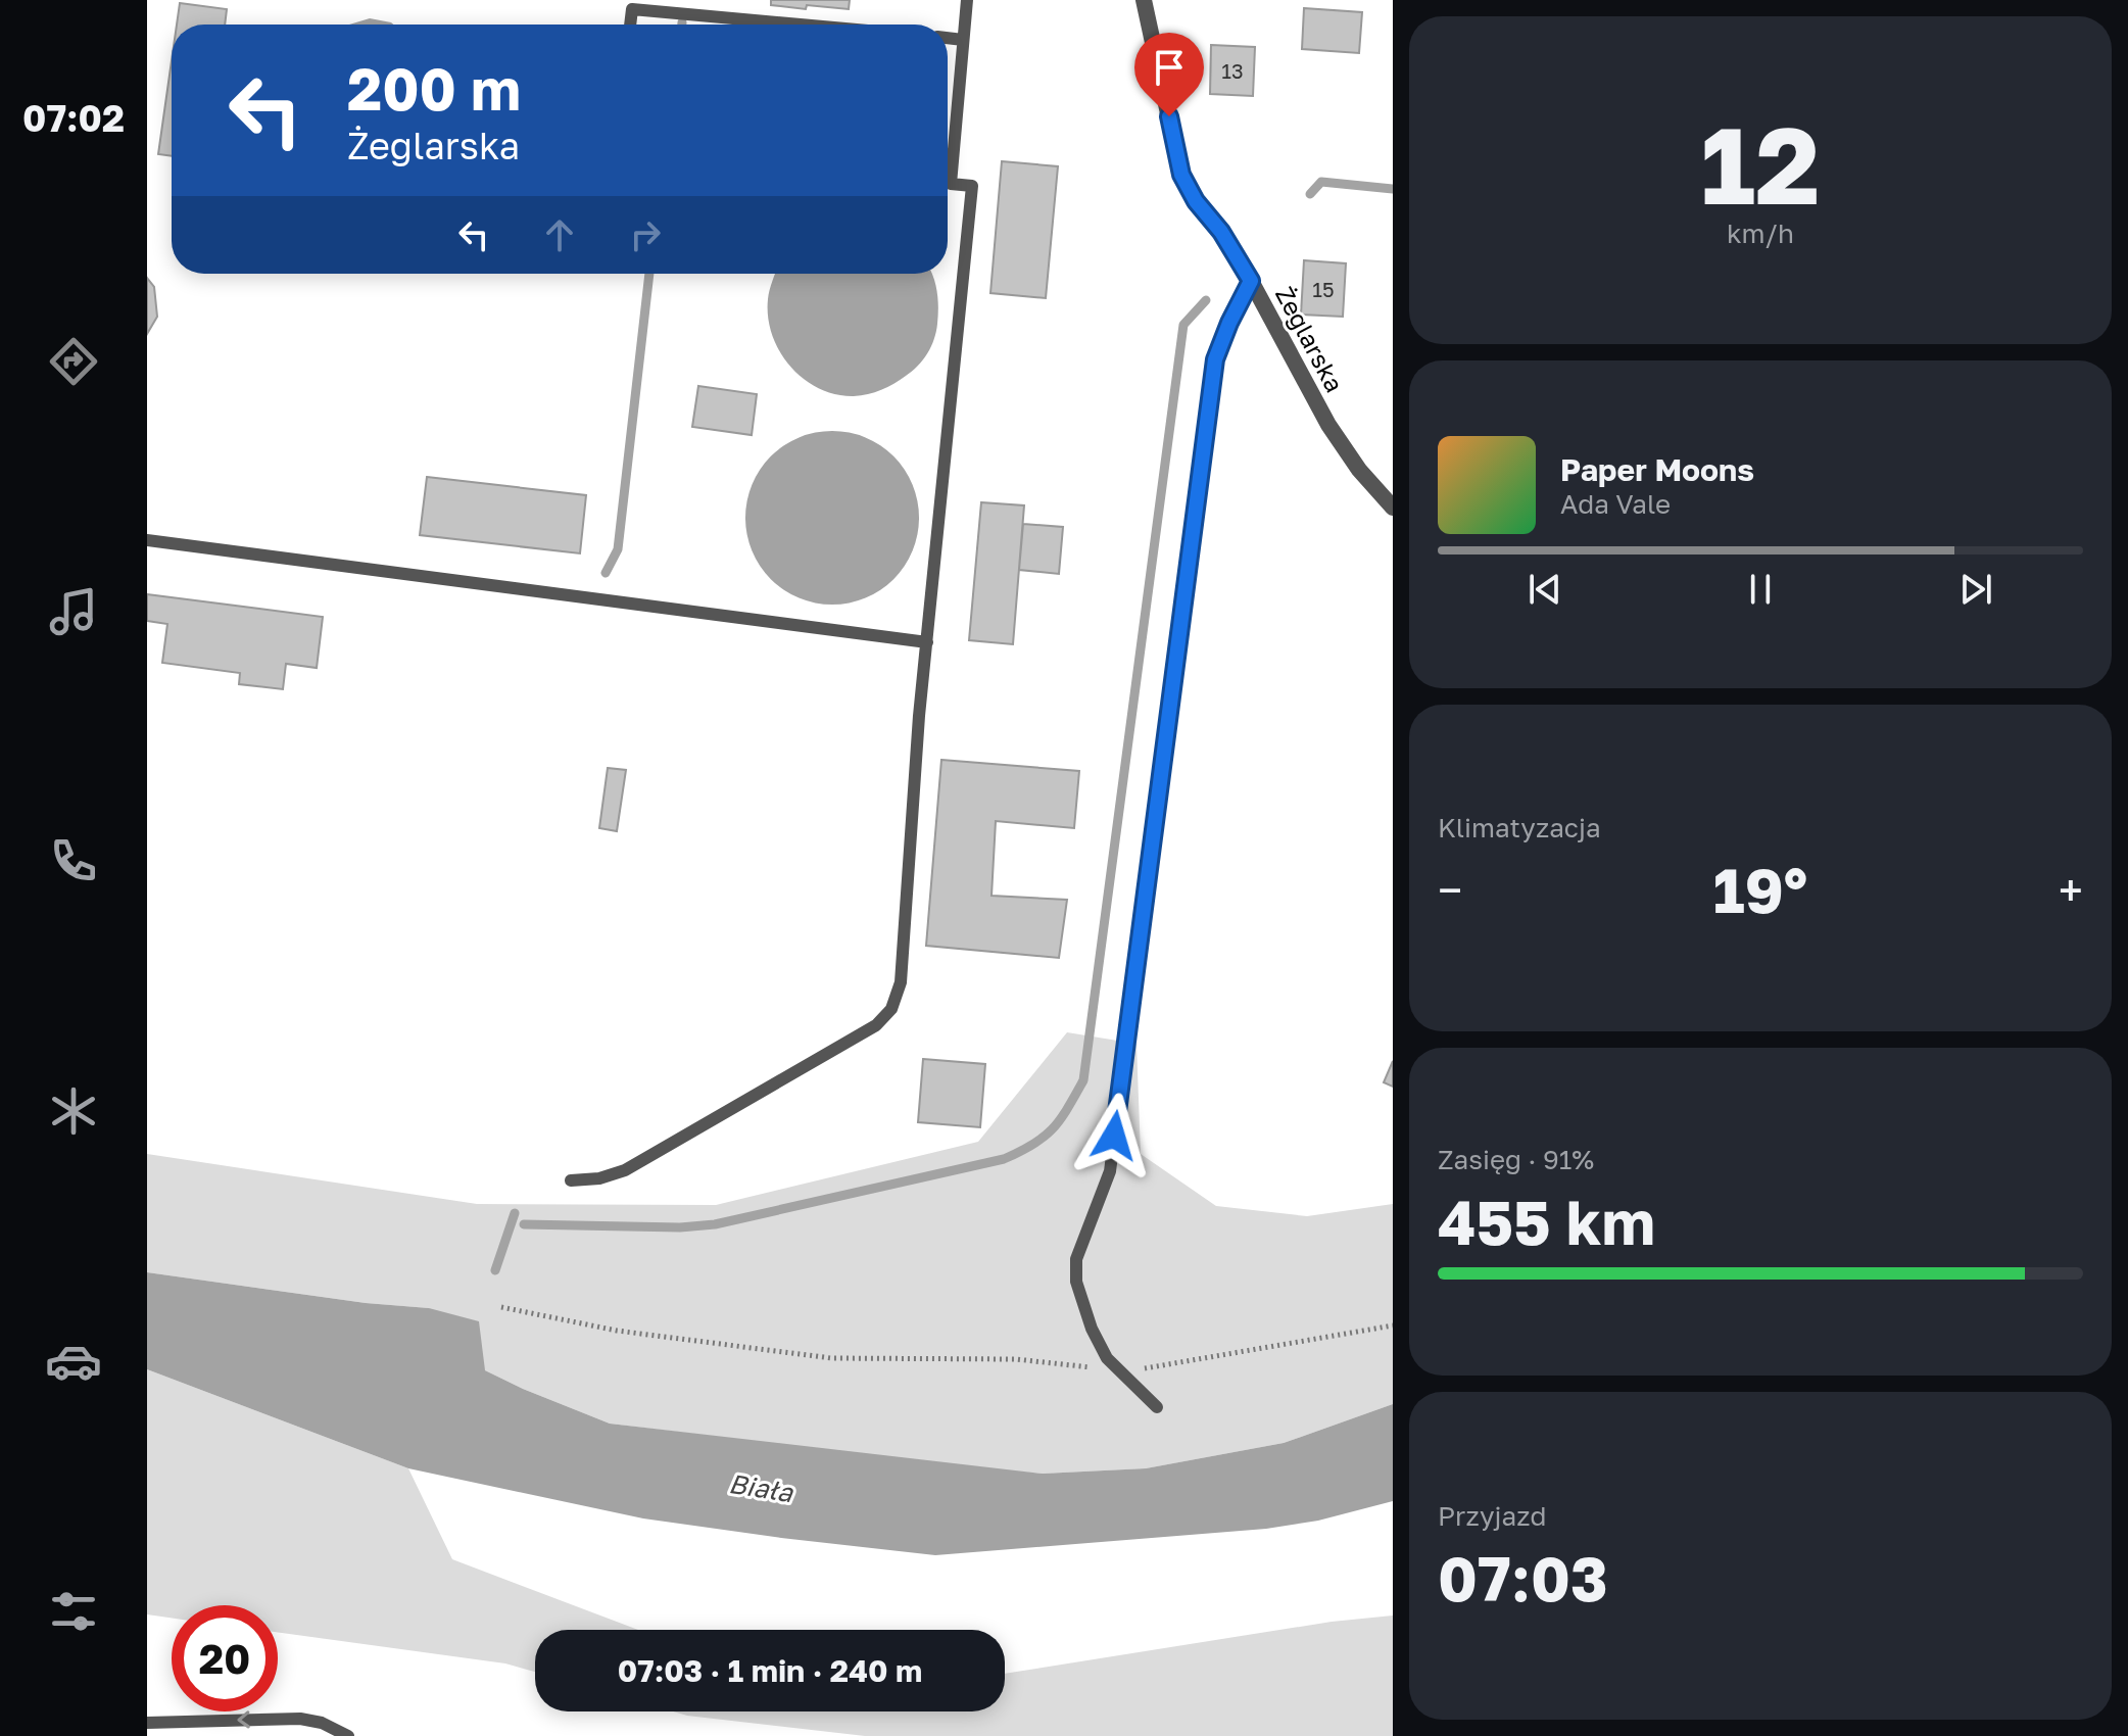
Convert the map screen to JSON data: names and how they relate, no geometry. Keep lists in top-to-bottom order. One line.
{"streets":{"street":["Żeglarska"]},"water":["Biała"],"house_numbers":["13","15"],"page":{"tabs":"07:02","tile":[["12","km/h"],"Klimatyzacja",["Zasięg · 91%","455 km"],["Przyjazd","07:03"]],"turn":["200 m","Żeglarska"],"song":["Paper Moons","Ada Vale"],"heat":["−","19°","+"],"limit":"20","trip":"07:03 · 1 min · 240 m"}}
